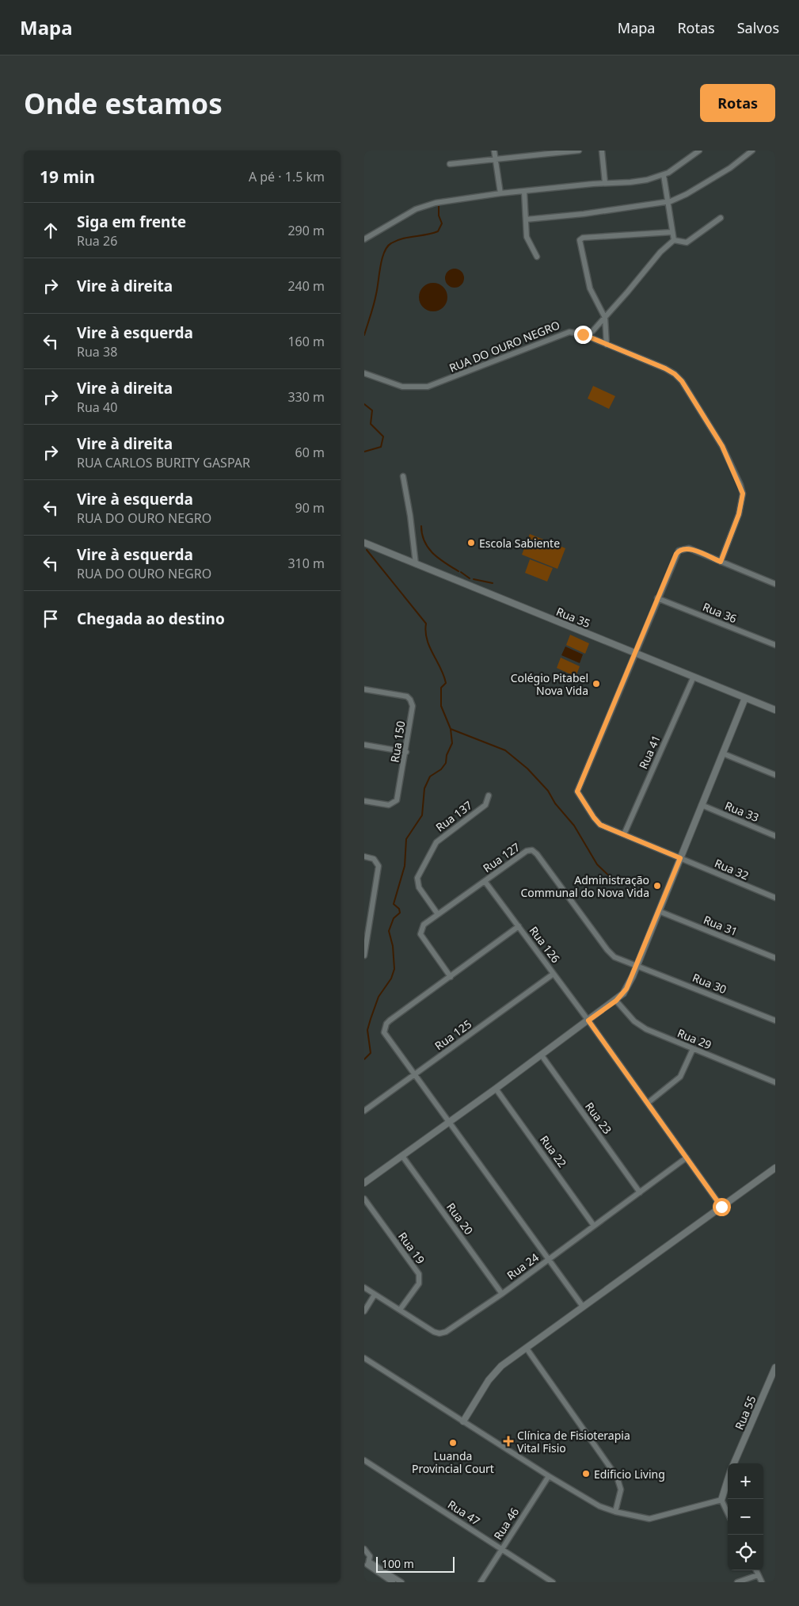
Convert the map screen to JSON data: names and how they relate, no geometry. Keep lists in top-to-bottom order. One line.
{"streets":{"street":["RUA DO OURO NEGRO","Rua 36","Rua 35","Rua 150","Rua 41","Rua 33","Rua 137","Rua 127","Rua 32","Rua 31","Rua 126","Rua 30","Rua 125","Rua 29","Rua 23","Rua 22","Rua 20","Rua 19","Rua 24","Rua 55","Rua 47","Rua 46"]},"crossings":[["Rua 35","Rua 41"],["Rua 35","Rua 32"],["Rua 41","Rua 32"],["Rua 137","Rua 127"],["Rua 127","Rua 126"],["Rua 127","Rua 30"],["Rua 126","Rua 125"],["Rua 126","Rua 24"],["Rua 23","Rua 24"],["Rua 22","Rua 24"],["Rua 20","Rua 24"],["Rua 19","Rua 24"],["Rua 47","Rua 46"]],"places":{"other":["Escola Sabiente","Colégio Pitabel Nova Vida","Administração Communal do Nova Vida","Luanda Provincial Court","Edificio Living"],"health":["Clínica de Fisioterapia Vital Fisio"]},"scale_bar":"100 m","page":{"header":"Mapa","nav":["Mapa","Rotas","Salvos"],"buttons":"Rotas","title":"Onde estamos","heading":["19 min","A pé · 1.5 km"],"list":[["Siga em frente","Rua 26","290 m"],["Vire à direita","240 m"],["Vire à esquerda","Rua 38","160 m"],["Vire à direita","Rua 40","330 m"],["Vire à direita","RUA CARLOS BURITY GASPAR","60 m"],["Vire à esquerda","RUA DO OURO NEGRO","90 m"],["Vire à esquerda","RUA DO OURO NEGRO","310 m"],"Chegada ao destino"],"map_buttons":["+","−"],"scale":"100 m"}}
